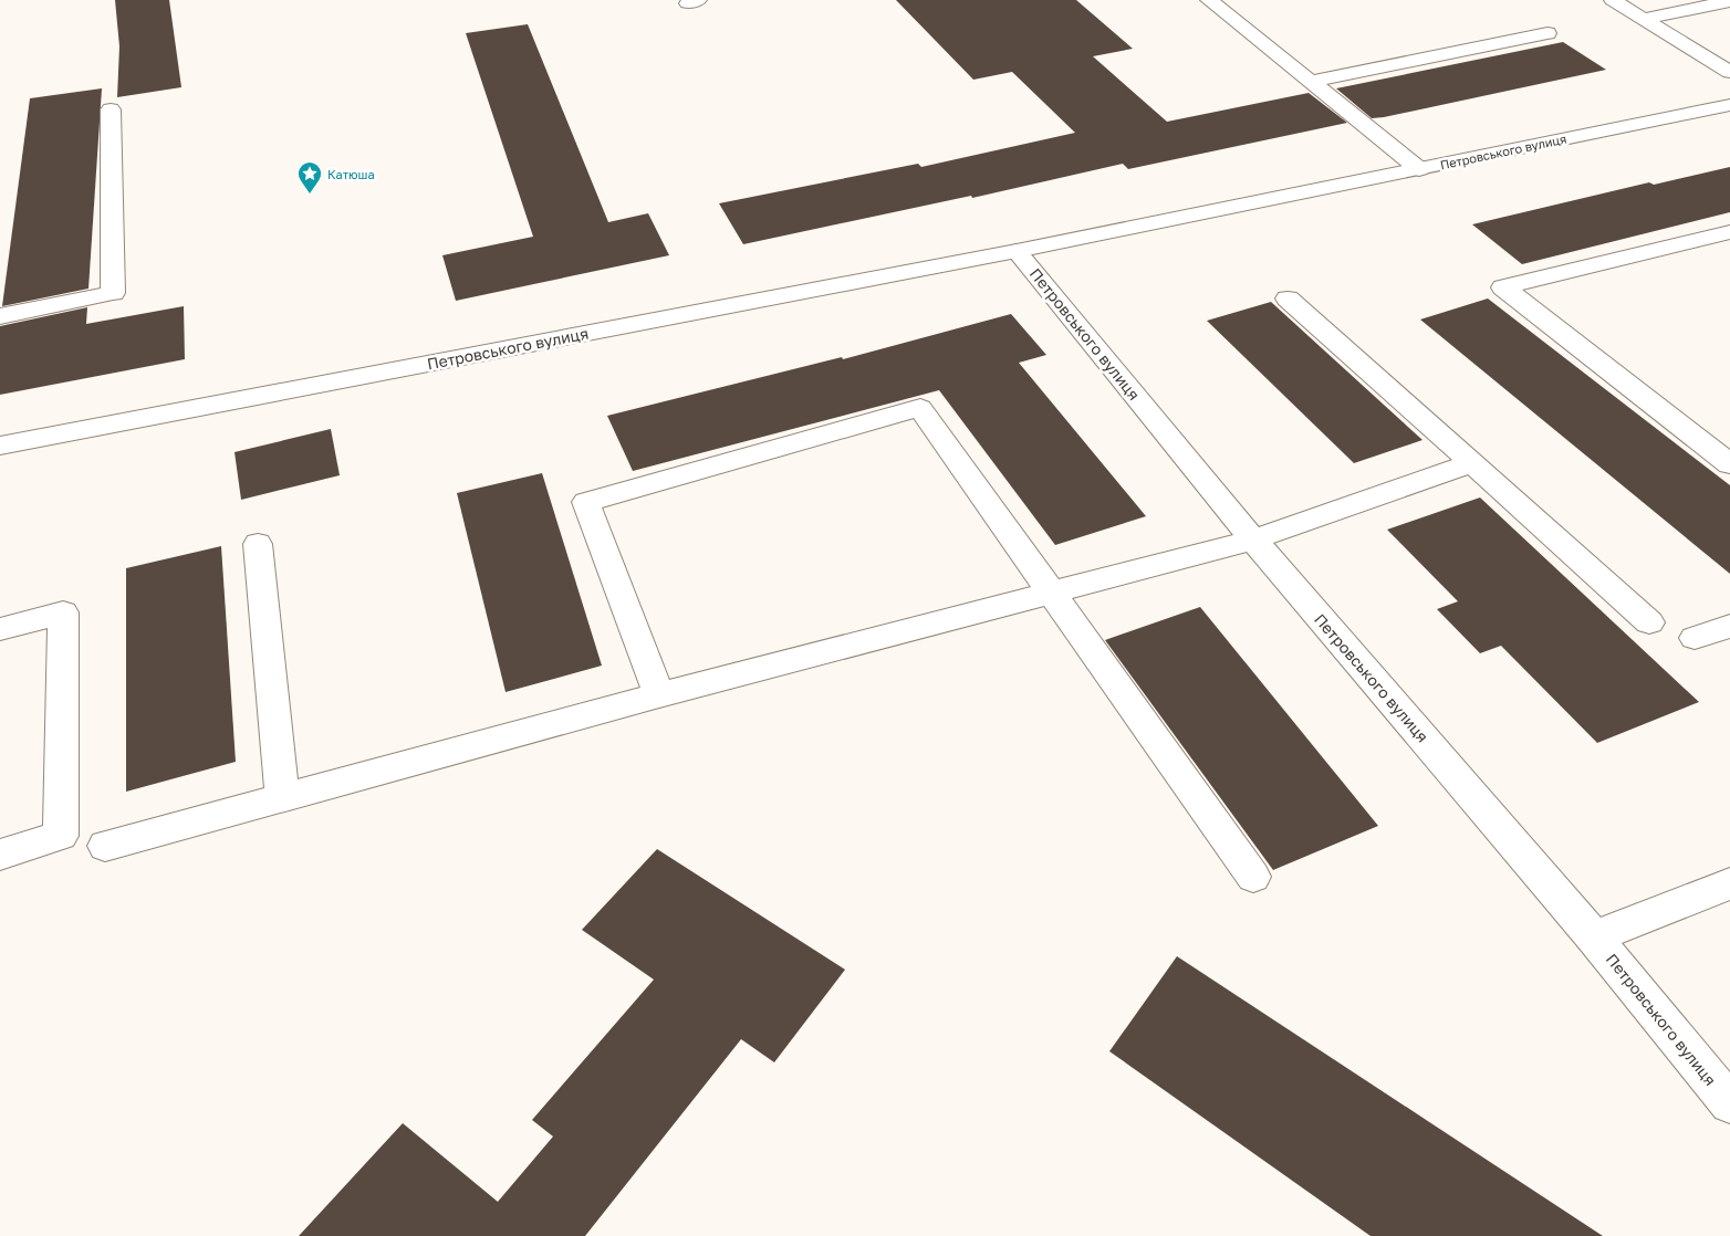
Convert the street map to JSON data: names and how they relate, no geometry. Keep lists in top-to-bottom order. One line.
{"streets":{"main road":["Петровського вулиця"]},"places":{"place":["Катюша"]}}
